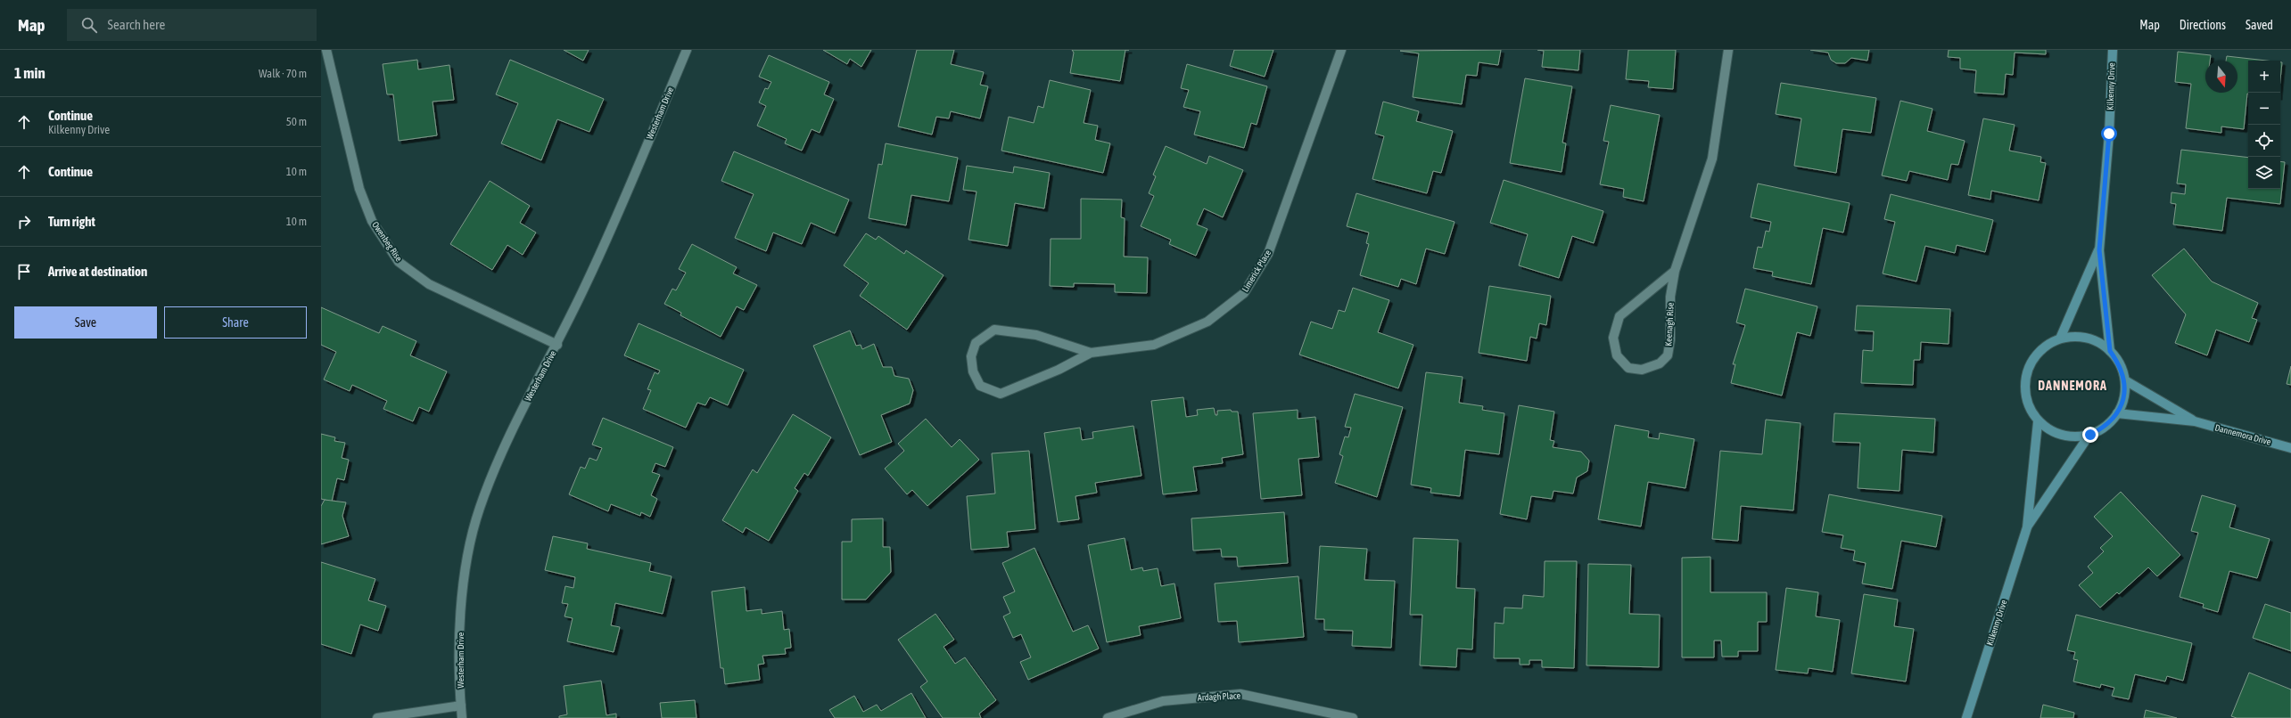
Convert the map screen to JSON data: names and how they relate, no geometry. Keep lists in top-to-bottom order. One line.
{"streets":{"street":["Kilkenny Drive","Westerham Drive","Owenbeg Rise","Limerick Place","Keenagh Rise","Dannemora Drive","Ardagh Place"]},"crossings":[["Kilkenny Drive","Dannemora Drive"],["Westerham Drive","Owenbeg Rise"]],"districts":["DANNEMORA"],"north":"bottom","page":{"header":"Map","search":"Search here","nav":["Map","Directions","Saved"],"heading":["1 min","Walk · 70 m"],"map_buttons":["+","−"],"list":[["Continue","Kilkenny Drive","50 m"],["Continue","10 m"],["Turn right","10 m"],"Arrive at destination"],"buttons":["Save","Share"]}}
